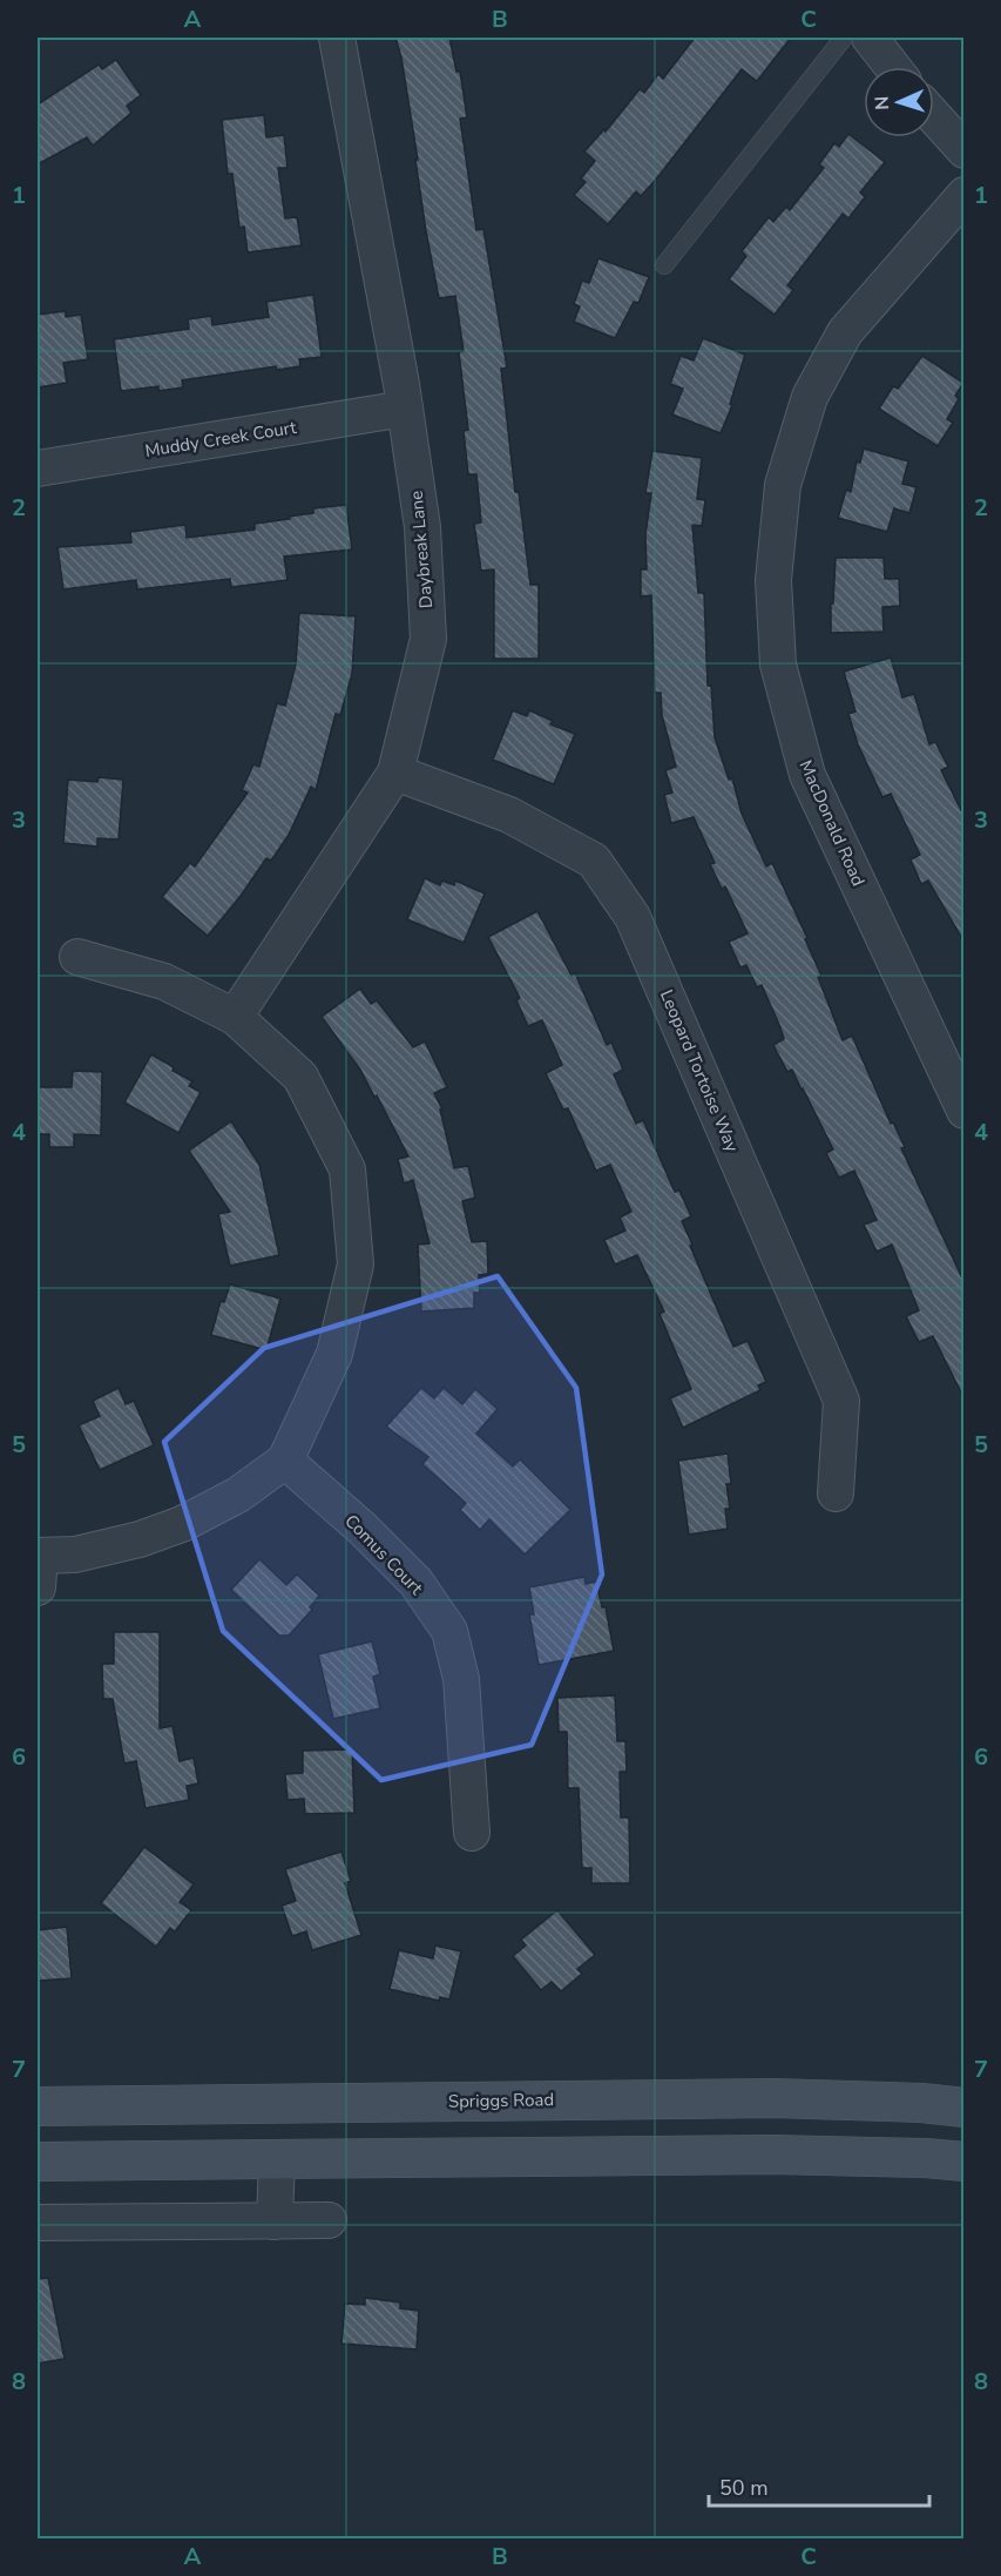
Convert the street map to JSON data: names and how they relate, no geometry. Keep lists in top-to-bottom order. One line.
{"streets":{"main road":["Spriggs Road"],"street":["Muddy Creek Court","Daybreak Lane","MacDonald Road","Leopard Tortoise Way","Comus Court"]},"crossings":[["Muddy Creek Court","Daybreak Lane"],["Daybreak Lane","Leopard Tortoise Way"]],"scale_bar":"50 m","north":"left","grid":{"columns":["A","B","C"],"rows":["1","2","3","4","5","6","7","8"]}}
